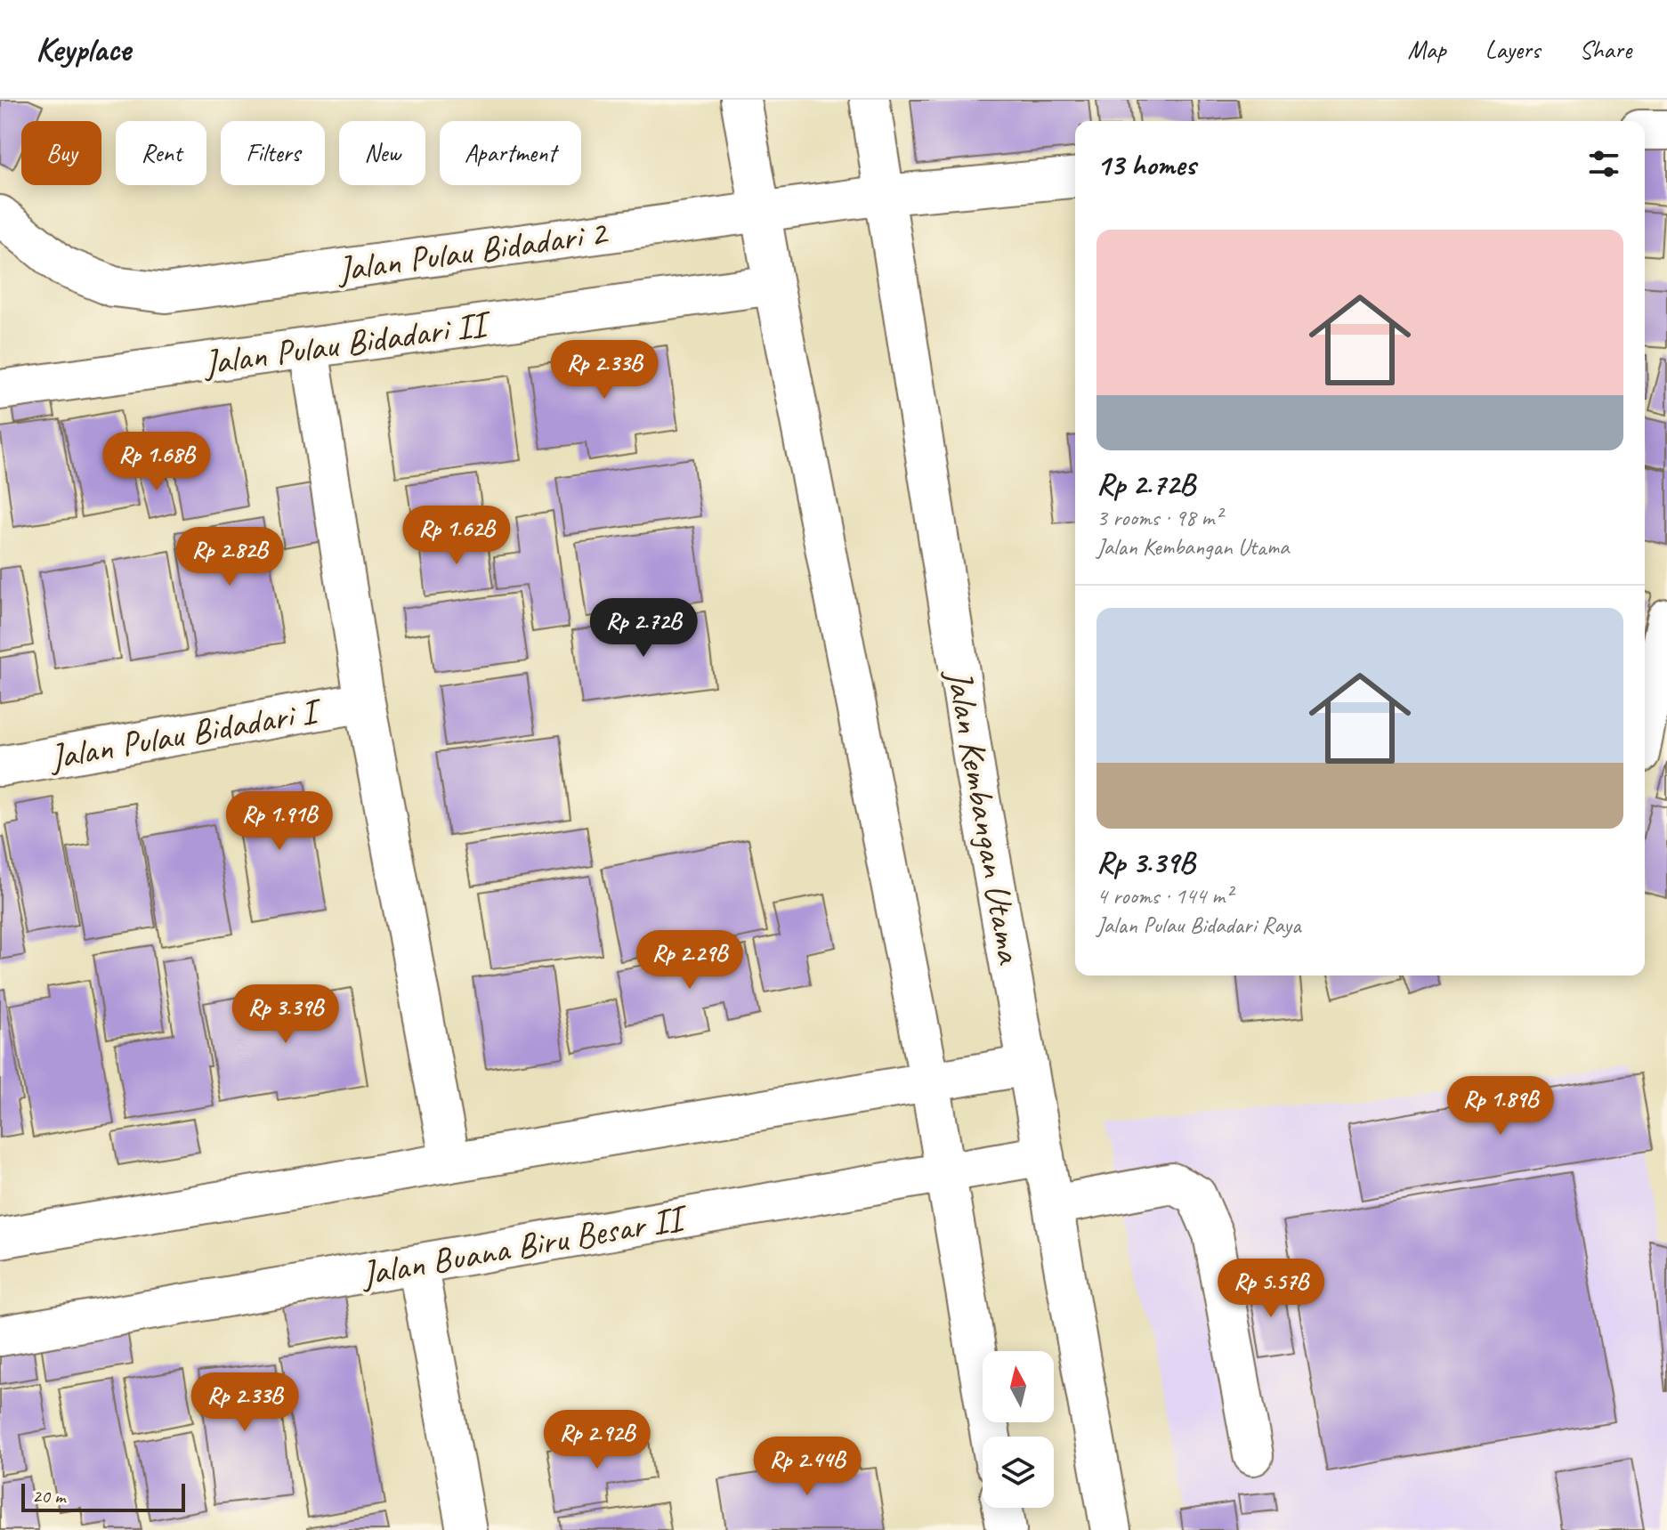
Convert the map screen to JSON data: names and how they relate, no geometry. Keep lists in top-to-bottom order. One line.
{"streets":{"street":["Jalan Pulau Bidadari 2","Jalan Pulau Bidadari II","Jalan Pulau Bidadari I","Jalan Kembangan Utama","Jalan Buana Biru Besar II"]},"crossings":[["Jalan Pulau Bidadari 2","Jalan Kembangan Utama"],["Jalan Kembangan Utama","Jalan Buana Biru Besar II"]],"scale_bar":"20 m","north":"top","page":{"header":"Keyplace","nav":["Map","Layers","Share"],"chip":["Buy","Rent","Filters","New","Apartment"],"heading":"13 homes","list":[{"name":"Rp 2.72B","note":"3 rooms · 98 m² · Jalan Kembangan Utama"},{"name":"Rp 3.39B","note":"4 rooms · 144 m² · Jalan Pulau Bidadari Raya"}],"price":["Rp 2.33B","Rp 1.68B","Rp 1.62B","Rp 2.82B","Rp 2.72B","Rp 1.91B","Rp 2.29B","Rp 3.39B","Rp 1.89B","Rp 5.57B","Rp 2.33B","Rp 2.92B","Rp 2.44B"],"scale":"20 m"}}
